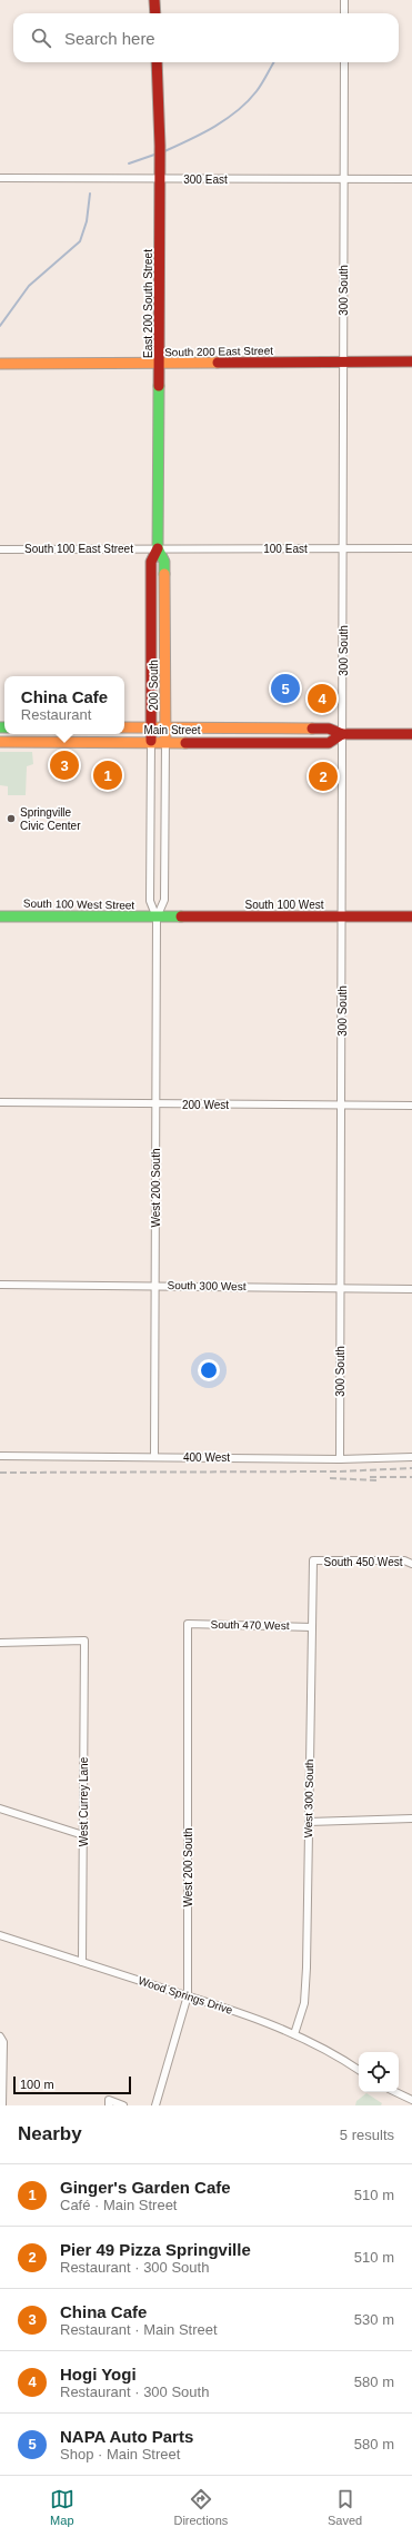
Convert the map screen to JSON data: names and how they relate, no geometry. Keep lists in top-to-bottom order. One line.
{"streets":{"street":["300 East","300 South","East 200 South Street","South 200 East Street","South 100 East Street","100 East","200 South","Main Street","South 100 West Street","South 100 West","200 West","West 200 South","South 300 West","400 West","South 450 West","South 470 West","West 300 South","West Currey Lane","Wood Springs Drive"]},"crossings":[["300 East","300 South"],["300 East","East 200 South Street"],["300 South","South 200 East Street"],["300 South","100 East"],["300 South","Main Street"],["300 South","South 100 West"],["300 South","200 West"],["300 South","South 300 West"],["300 South","400 West"],["East 200 South Street","South 200 East Street"],["East 200 South Street","South 100 East Street"],["East 200 South Street","100 East"],["East 200 South Street","200 South"],["South 100 East Street","100 East"],["South 100 East Street","200 South"],["100 East","200 South"],["200 South","Main Street"],["200 South","South 100 West Street"],["200 South","South 100 West"],["200 South","West 200 South"],["South 100 West Street","South 100 West"],["South 100 West Street","West 200 South"],["South 100 West","West 200 South"],["200 West","West 200 South"],["West 200 South","South 300 West"],["West 200 South","400 West"],["West 200 South","South 470 West"],["West 200 South","Wood Springs Drive"],["South 450 West","West 300 South"],["South 470 West","West 300 South"],["West 300 South","Wood Springs Drive"],["West Currey Lane","Wood Springs Drive"]],"places":["Springville Civic Center"],"scale_bar":"100 m","page":{"search":"Search here","pins":["5","4","3","1","2"],"popup":["China Cafe","Restaurant"],"scale":"100 m","heading":["Nearby","5 results"],"list":[{"mark":"1","name":"Ginger's Garden Cafe","note":"Café · Main Street","value":"510 m"},{"mark":"2","name":"Pier 49 Pizza Springville","note":"Restaurant · 300 South","value":"510 m"},{"mark":"3","name":"China Cafe","note":"Restaurant · Main Street","value":"530 m"},{"mark":"4","name":"Hogi Yogi","note":"Restaurant · 300 South","value":"580 m"},{"mark":"5","name":"NAPA Auto Parts","note":"Shop · Main Street","value":"580 m"}],"nav":["Map","Directions","Saved"]}}
